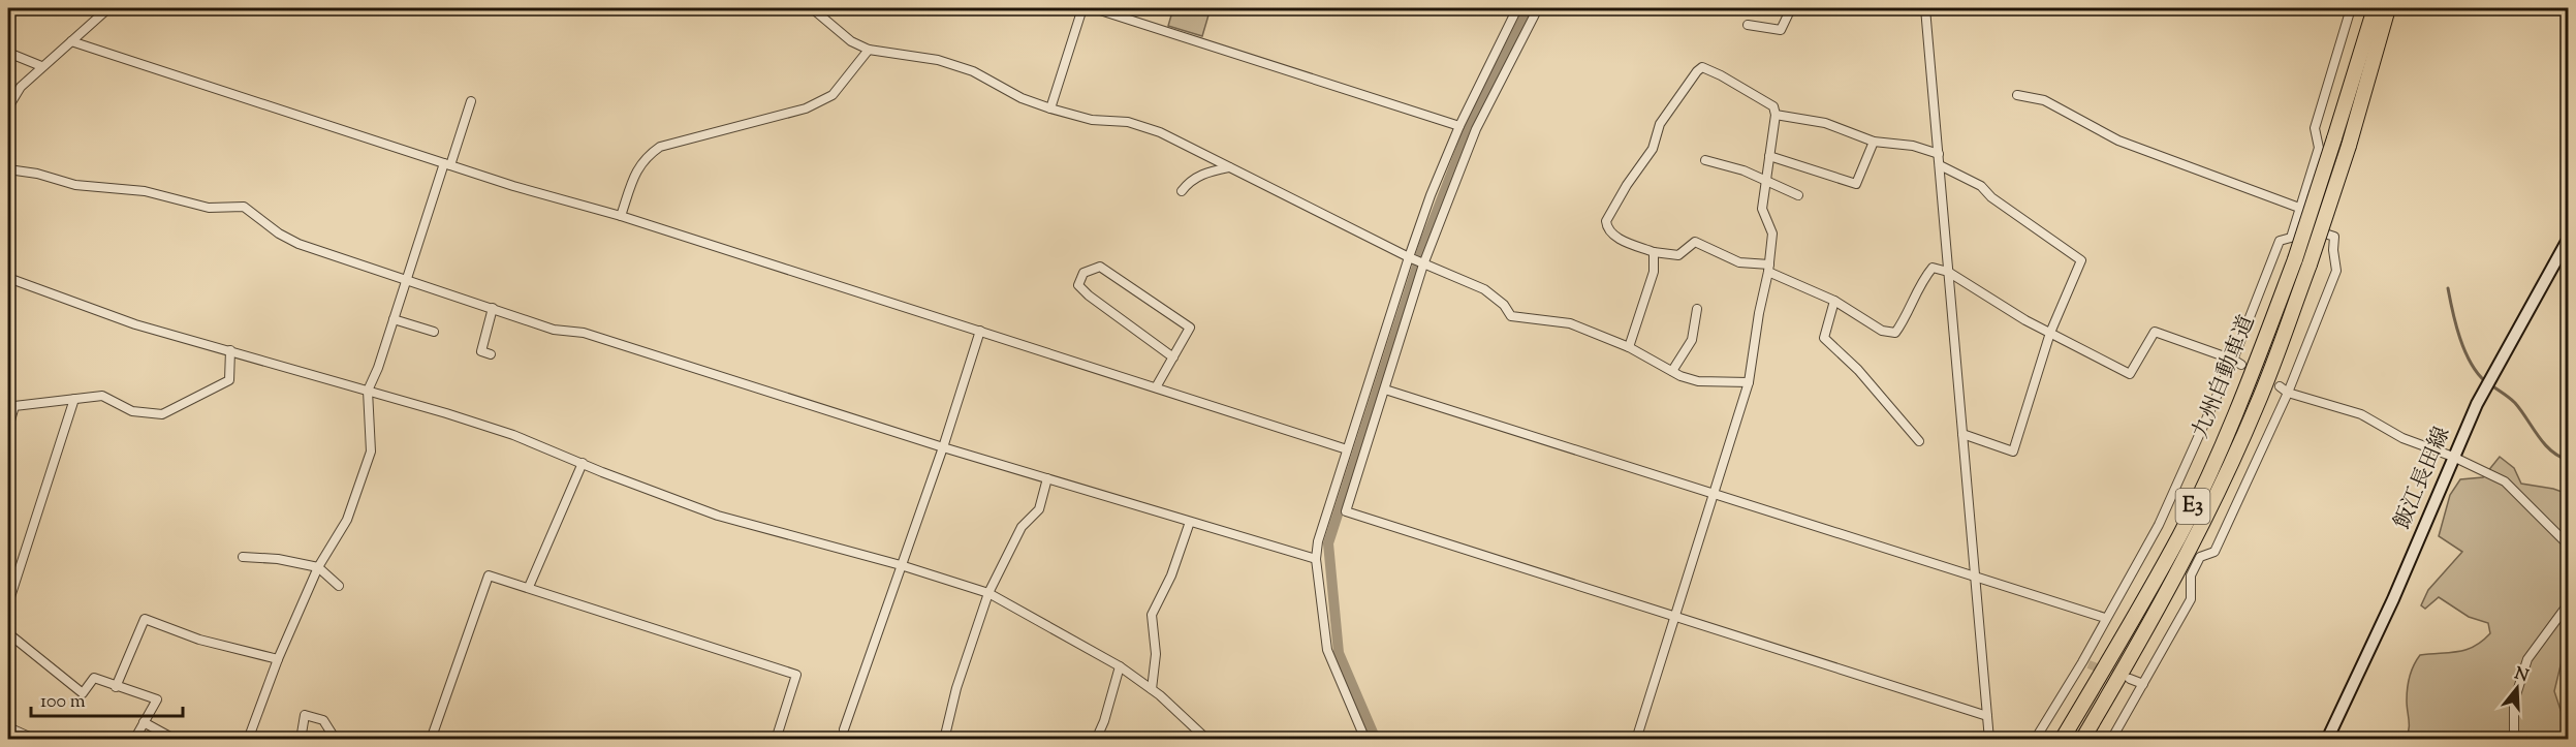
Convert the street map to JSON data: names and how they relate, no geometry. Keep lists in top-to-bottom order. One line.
{"streets":{"highway":["九州自動車道","E3"],"main road":["飯江長田線"]},"scale_bar":"100 m","north":"top"}
